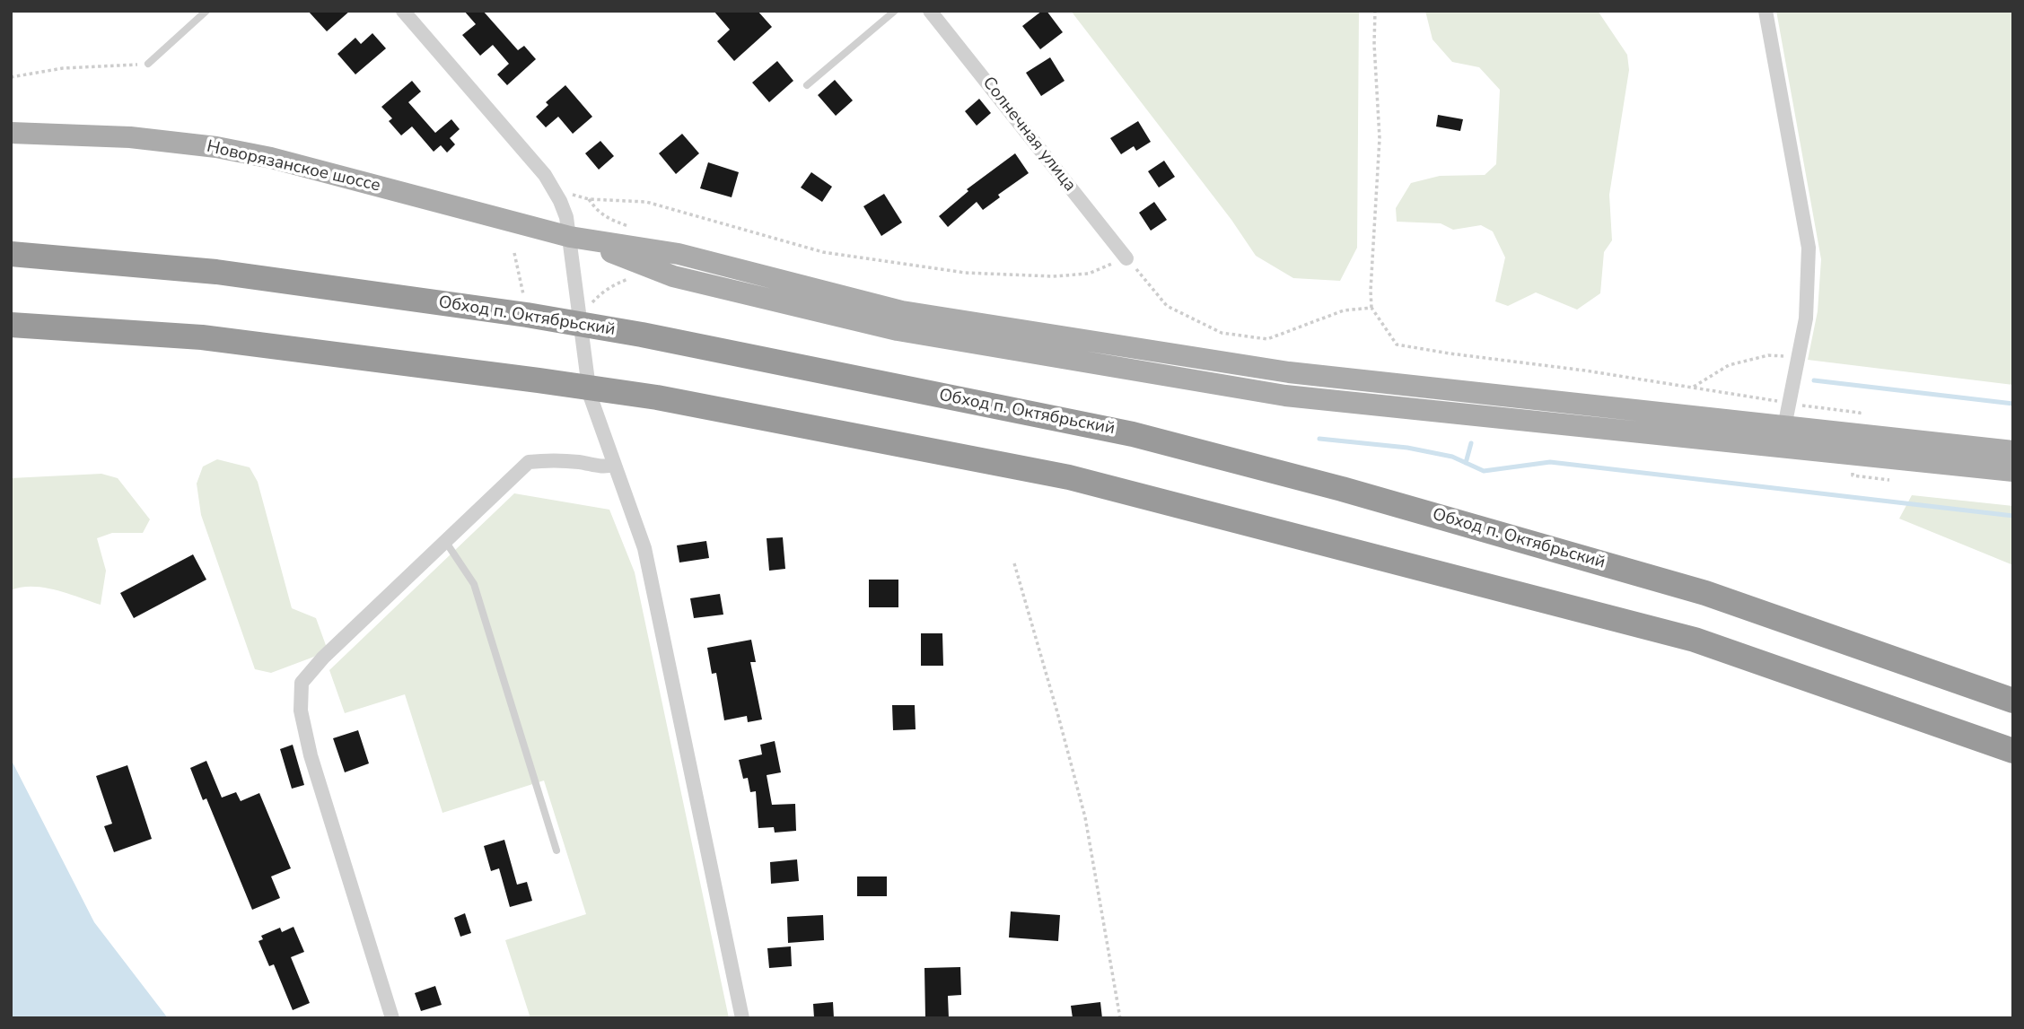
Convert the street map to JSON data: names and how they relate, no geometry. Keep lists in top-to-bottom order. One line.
{"streets":{"highway":["Обход п. Октябрьский"],"main road":["Новорязанское шоссе"],"street":["Солнечная улица"]}}
